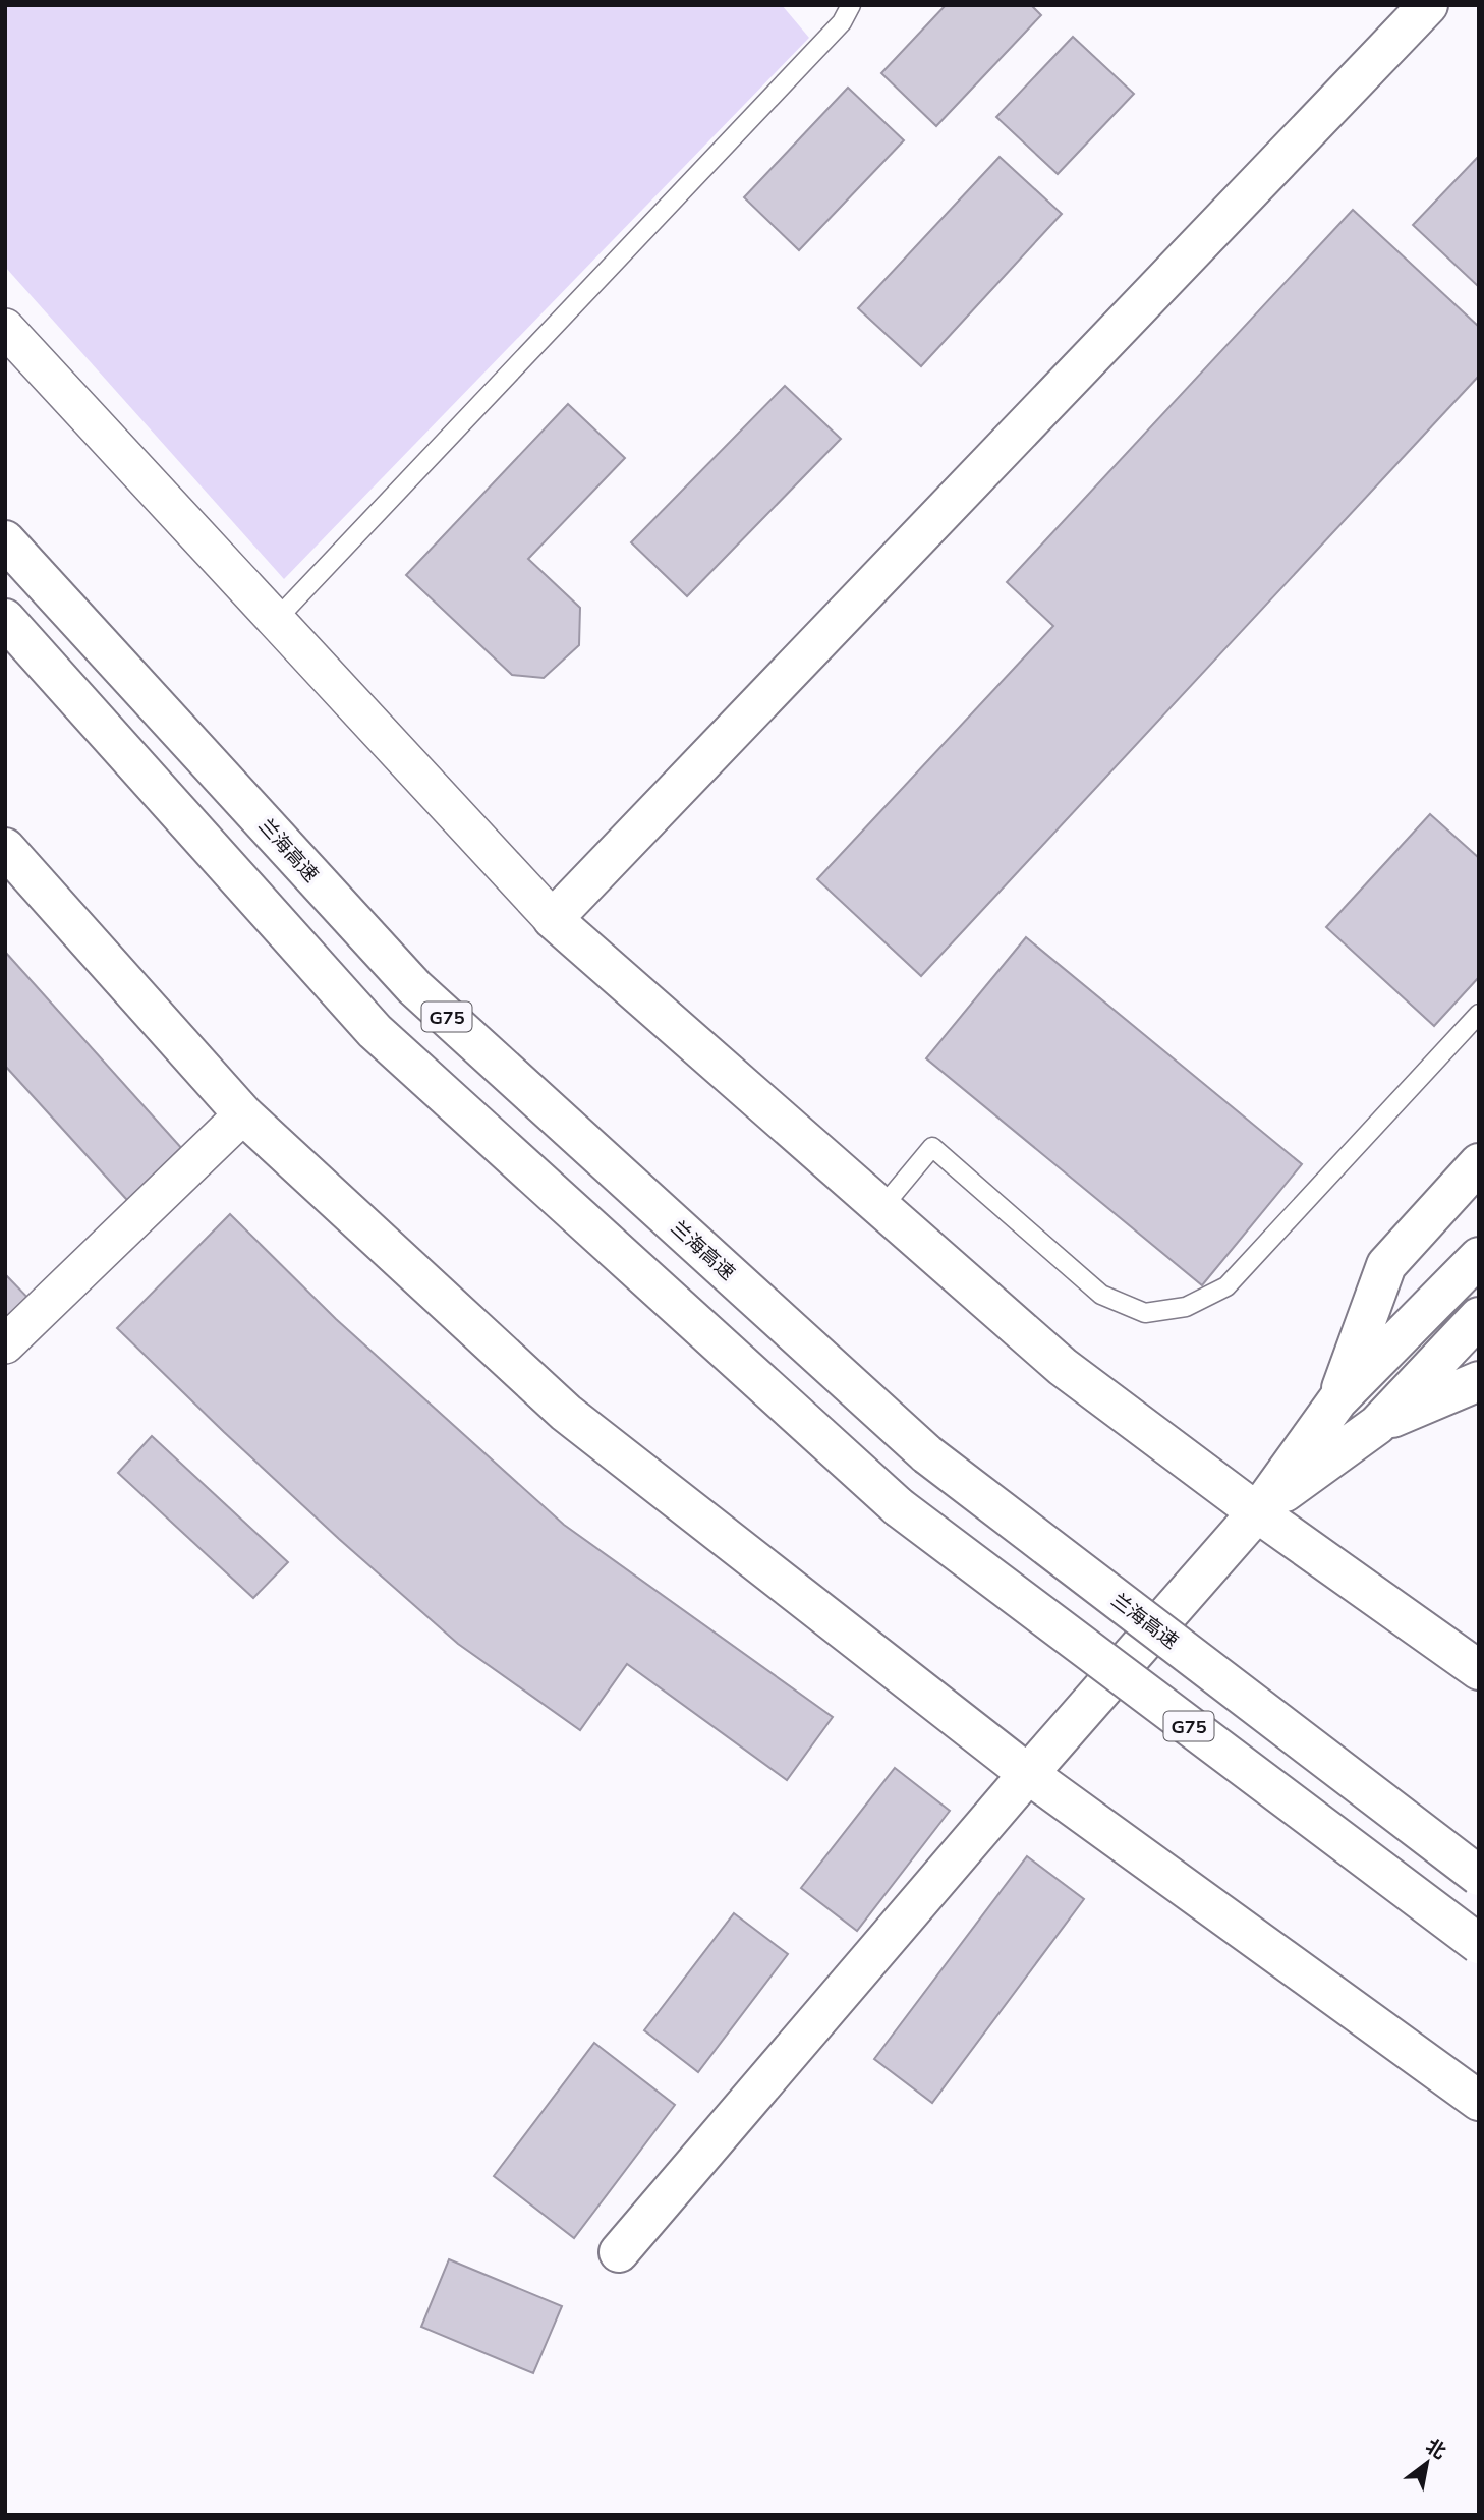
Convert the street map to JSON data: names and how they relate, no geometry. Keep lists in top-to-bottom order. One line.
{"streets":{"main road":["兰海高速","G75"]},"north":"top right"}
